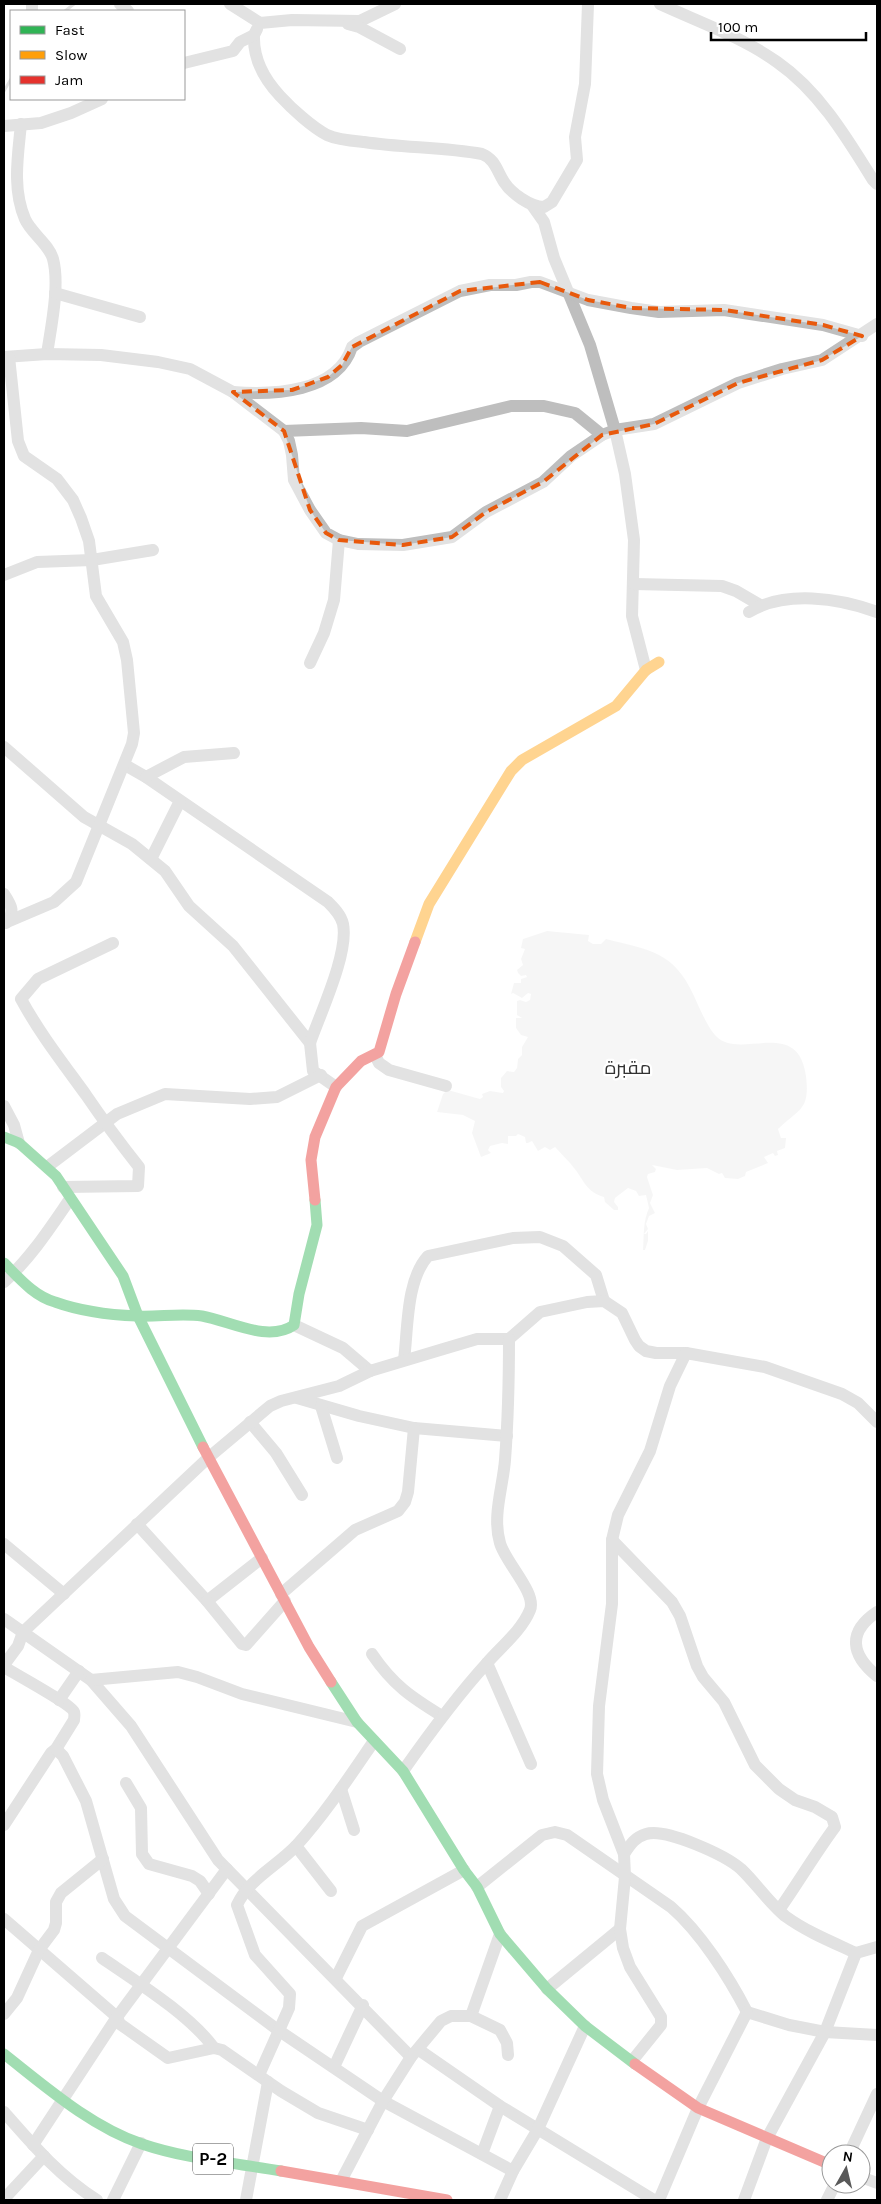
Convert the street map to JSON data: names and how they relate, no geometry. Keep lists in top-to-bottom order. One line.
{"streets":{"main road":["P-2"]},"parks":["مقبرة"],"legend":["Fast","Slow","Jam"],"scale_bar":"100 m","north":"top"}
